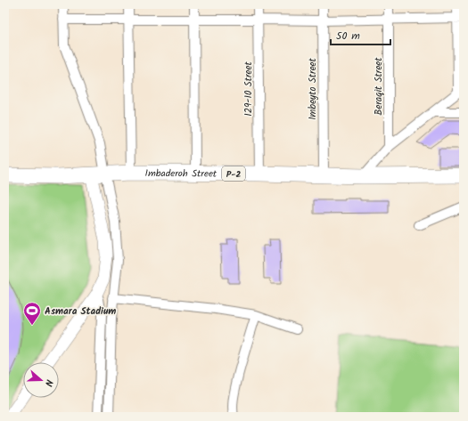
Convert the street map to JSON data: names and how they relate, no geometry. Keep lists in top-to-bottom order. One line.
{"streets":{"highway":["Imbaderoh Street","P-2"],"street":["Beraqit Street","129-10 Street","Imbeyto Street"]},"crossings":[["129-10 Street","Imbaderoh Street"],["Imbeyto Street","Imbaderoh Street"]],"places":{"sports":["Asmara Stadium"]},"scale_bar":"50 m","north":"right"}
